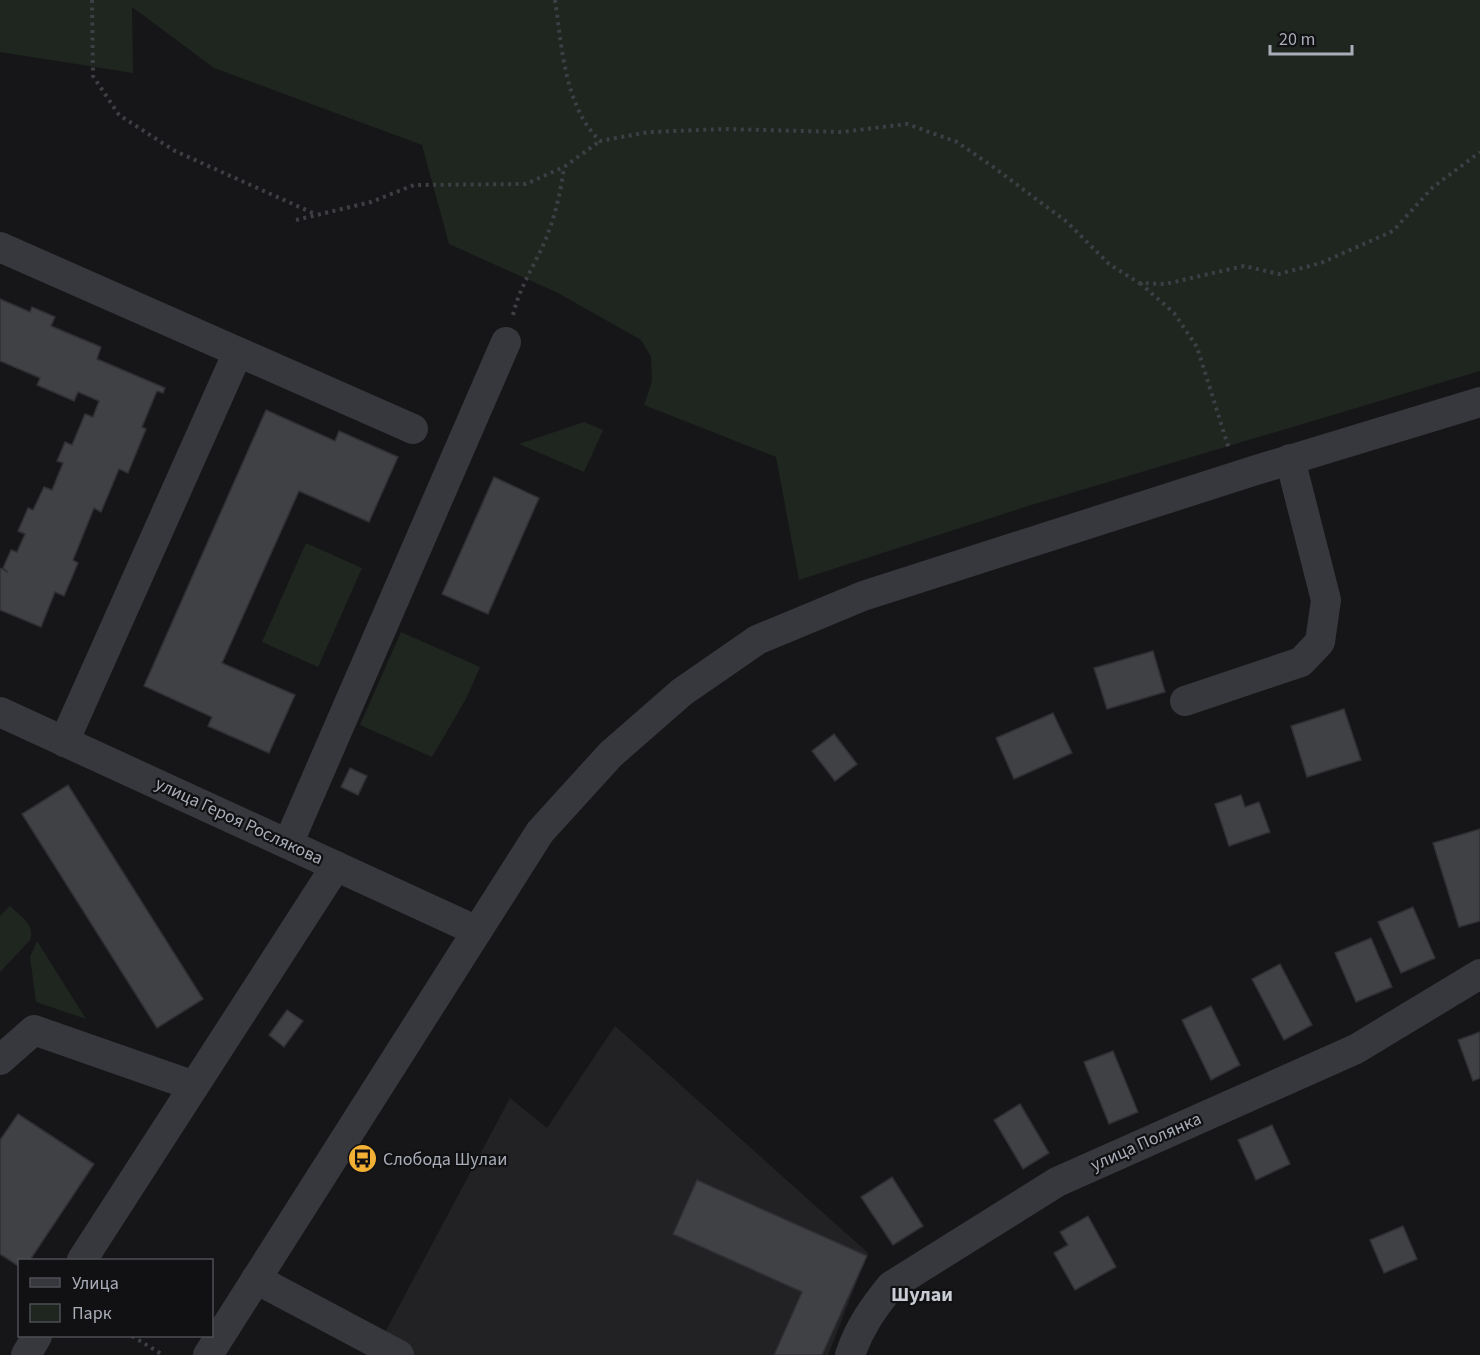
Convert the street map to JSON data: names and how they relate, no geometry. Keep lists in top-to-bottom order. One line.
{"streets":{"street":["улица Героя Рослякова","улица Полянка"]},"districts":["Шулаи"],"places":{"bus stop":["Слобода Шулаи"]},"legend":["Улица","Парк"],"scale_bar":"20 m"}
